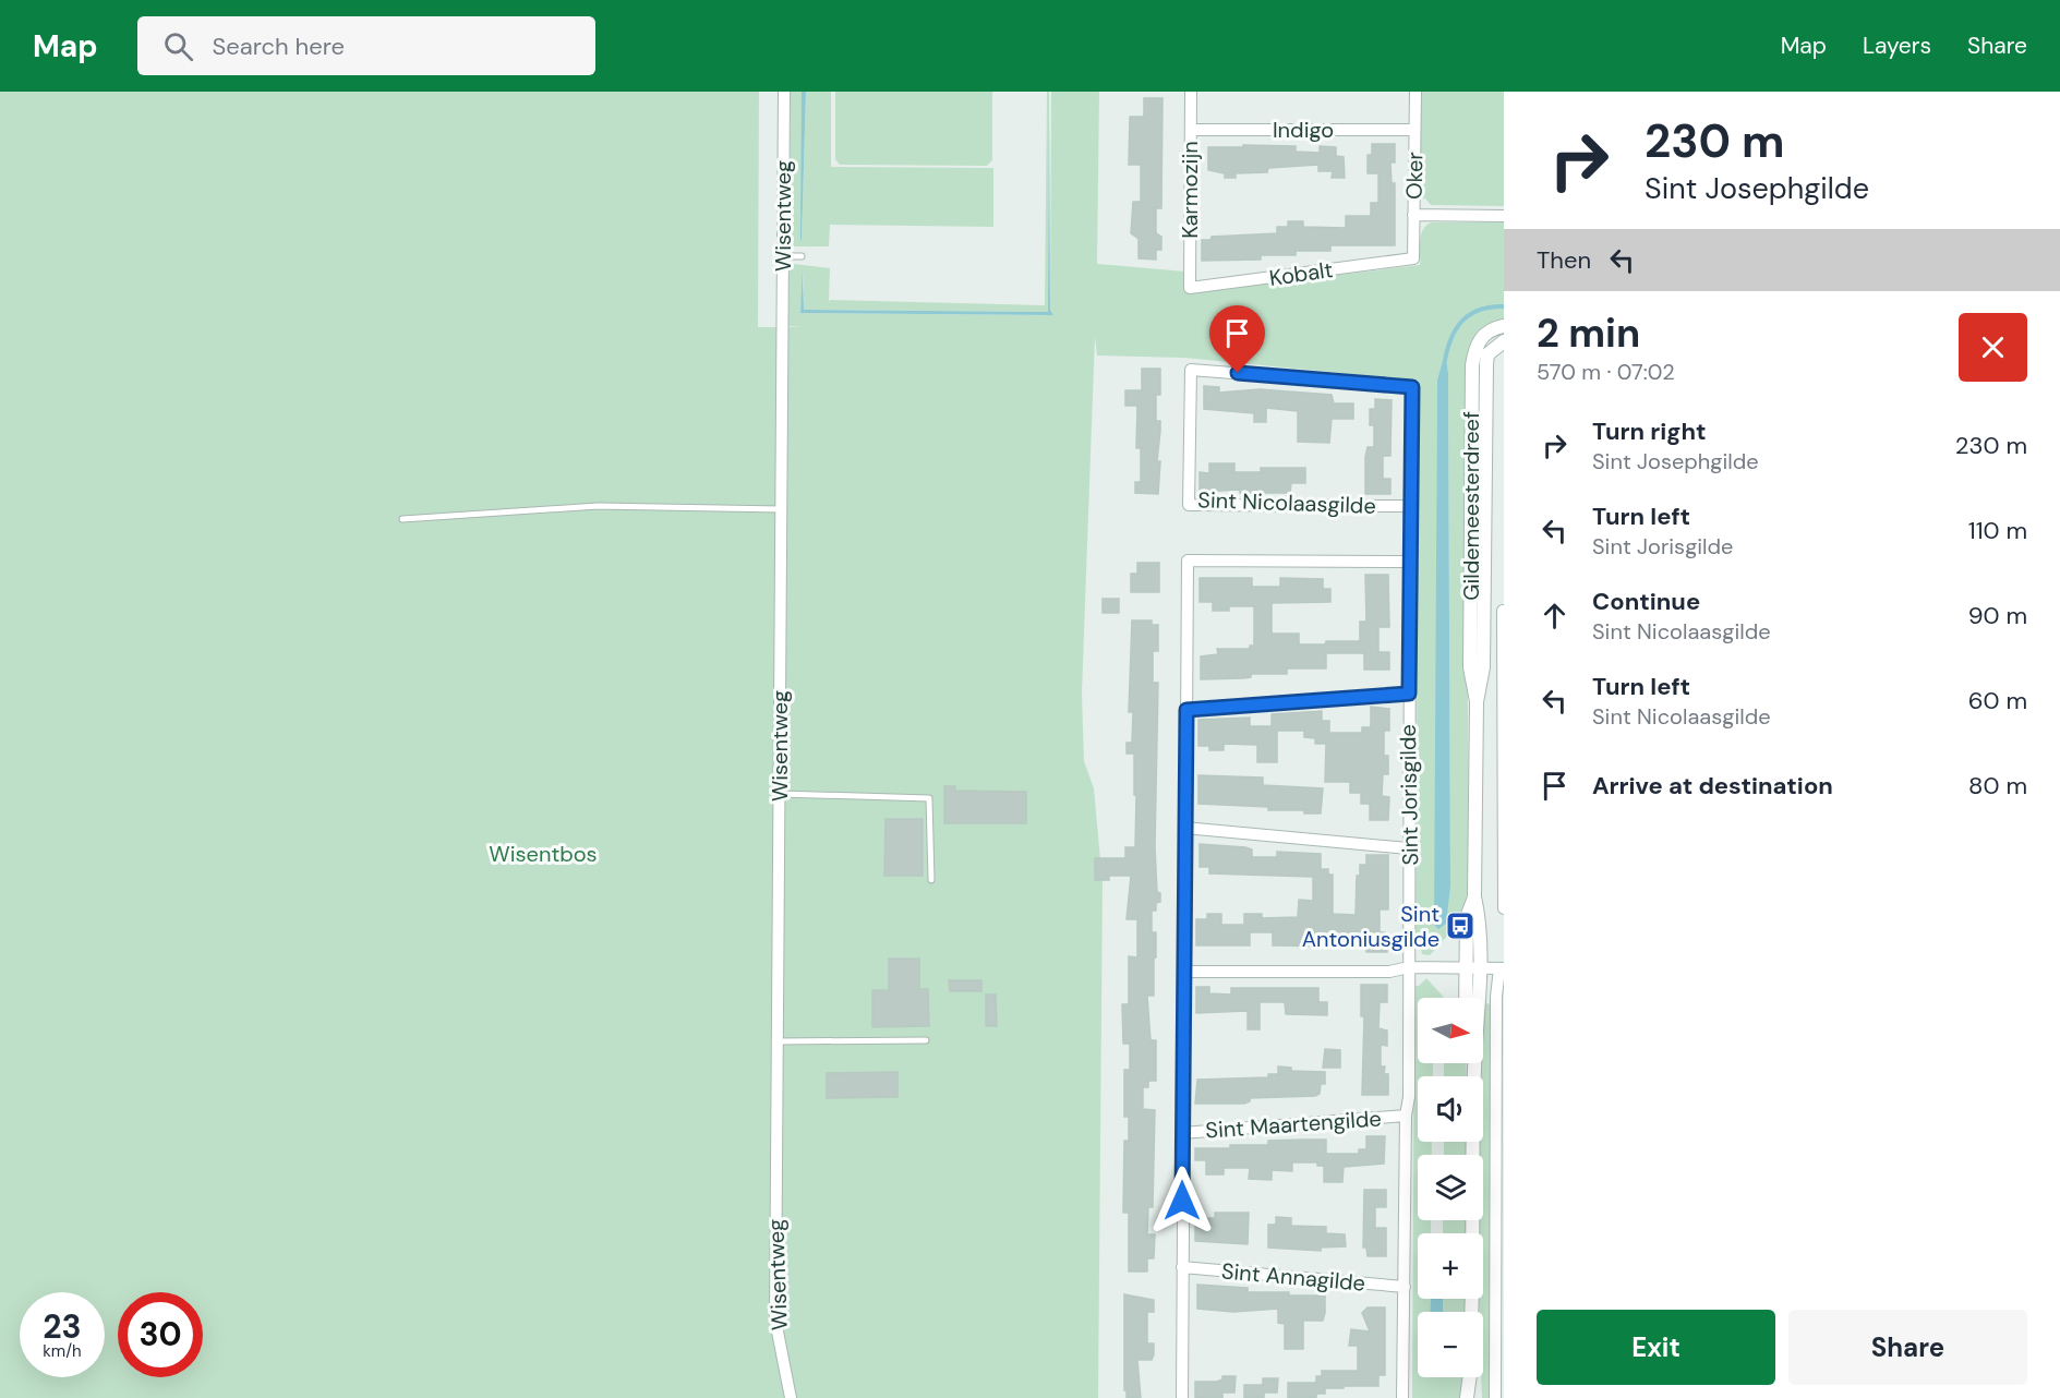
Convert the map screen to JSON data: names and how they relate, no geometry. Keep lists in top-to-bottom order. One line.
{"streets":{"street":["Indigo","Oker","Karmozijn","Wisentweg","Kobalt","Sint Nicolaasgilde","Gildemeesterdreef","Sint Jorisgilde","Sint Maartengilde","Sint Annagilde"]},"crossings":[["Indigo","Oker"],["Indigo","Karmozijn"],["Oker","Kobalt"],["Karmozijn","Kobalt"],["Sint Nicolaasgilde","Sint Jorisgilde"],["Sint Jorisgilde","Sint Maartengilde"],["Sint Jorisgilde","Sint Annagilde"]],"parks":["Wisentbos"],"places":{"bus stop":["Sint Antoniusgilde"]},"north":"right","page":{"header":"Map","search":"Search here","nav":["Map","Layers","Share"],"turn":["230 m","Sint Josephgilde"],"then":"Then","heading":["2 min","570 m · 07:02"],"list":[{"name":"Turn right","note":"Sint Josephgilde","value":"230 m"},{"name":"Turn left","note":"Sint Jorisgilde","value":"110 m"},{"name":"Continue","note":"Sint Nicolaasgilde","value":"90 m"},{"name":"Turn left","note":"Sint Nicolaasgilde","value":"60 m"},{"name":"Arrive at destination","value":"80 m"}],"map_buttons":["+","−"],"speed":"23 km/h","limit":"30","buttons":["Exit","Share"]}}
